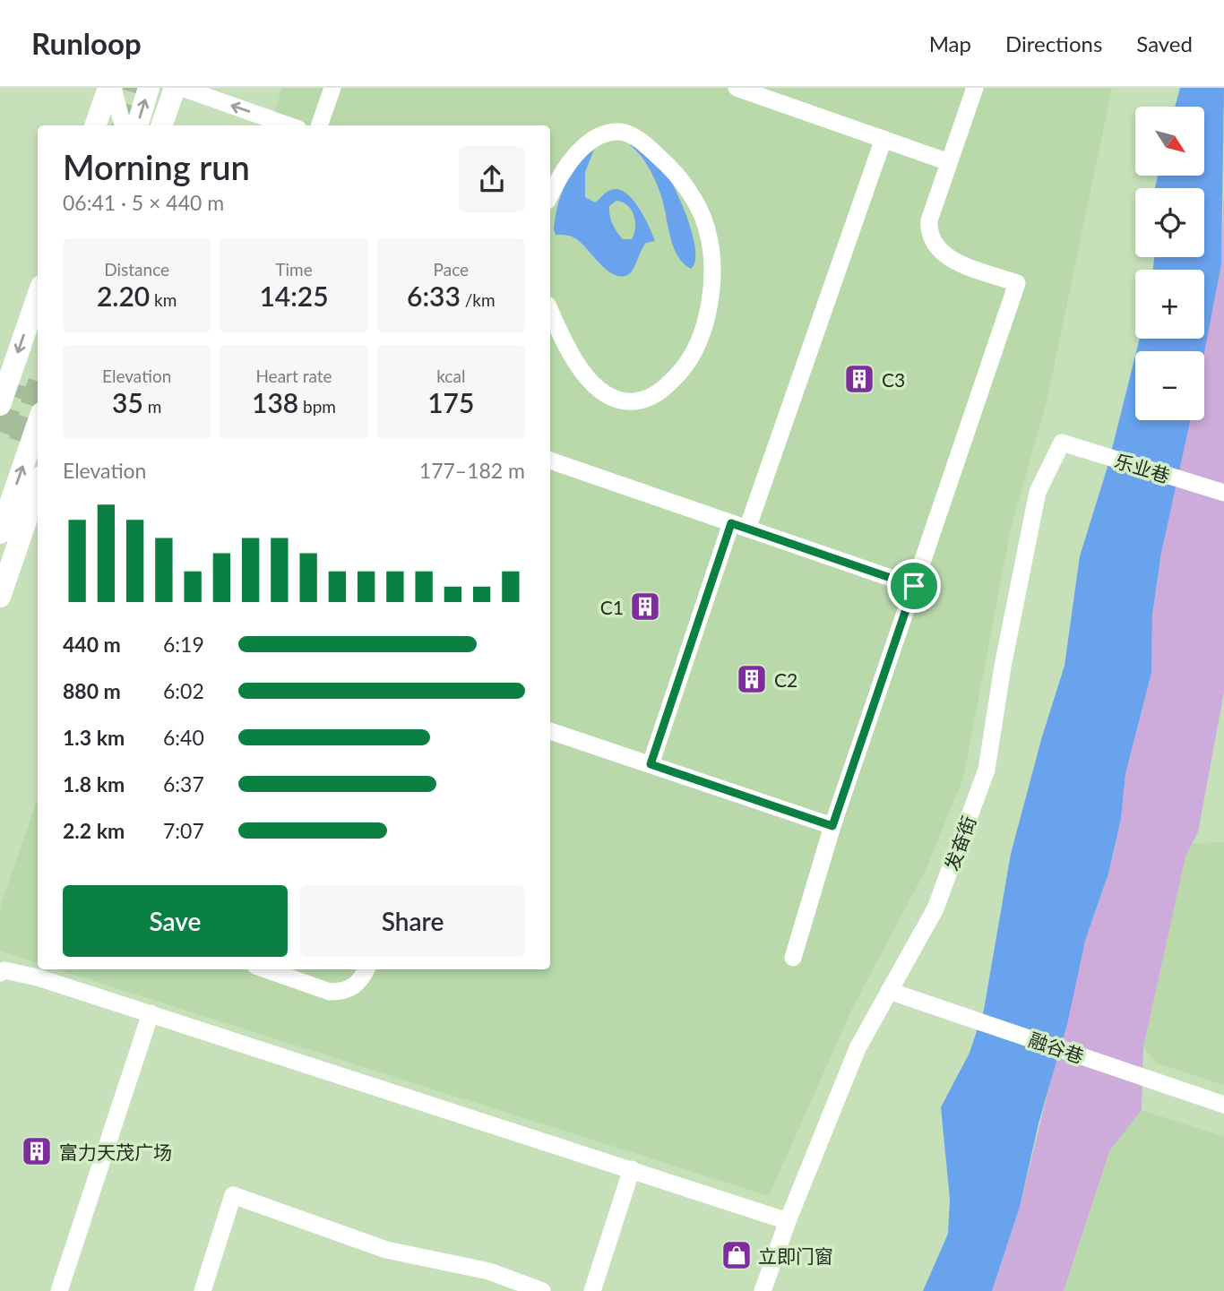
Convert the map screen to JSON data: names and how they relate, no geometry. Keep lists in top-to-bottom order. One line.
{"streets":{"street":["乐业巷","发奋街","融谷巷"]},"crossings":[["乐业巷","发奋街"],["发奋街","融谷巷"]],"places":{"building":["C3","C1","C2","富力天茂广场"],"shop":["立即门窗"]},"north":"bottom right","page":{"header":"Runloop","nav":["Map","Directions","Saved"],"map_buttons":["+","−"],"heading":["Morning run","06:41 · 5 × 440 m"],"stats":[["Distance","2.20 km"],["Time","14:25"],["Pace","6:33 /km"],["Elevation","35 m"],["Heart rate","138 bpm"],["kcal","175"]],"chart":["Elevation","177–182 m"],"list":[{"name":"440 m","note":"6:19"},{"name":"880 m","note":"6:02"},{"name":"1.3 km","note":"6:40"},{"name":"1.8 km","note":"6:37"},{"name":"2.2 km","note":"7:07"}],"buttons":["Save","Share"]}}
